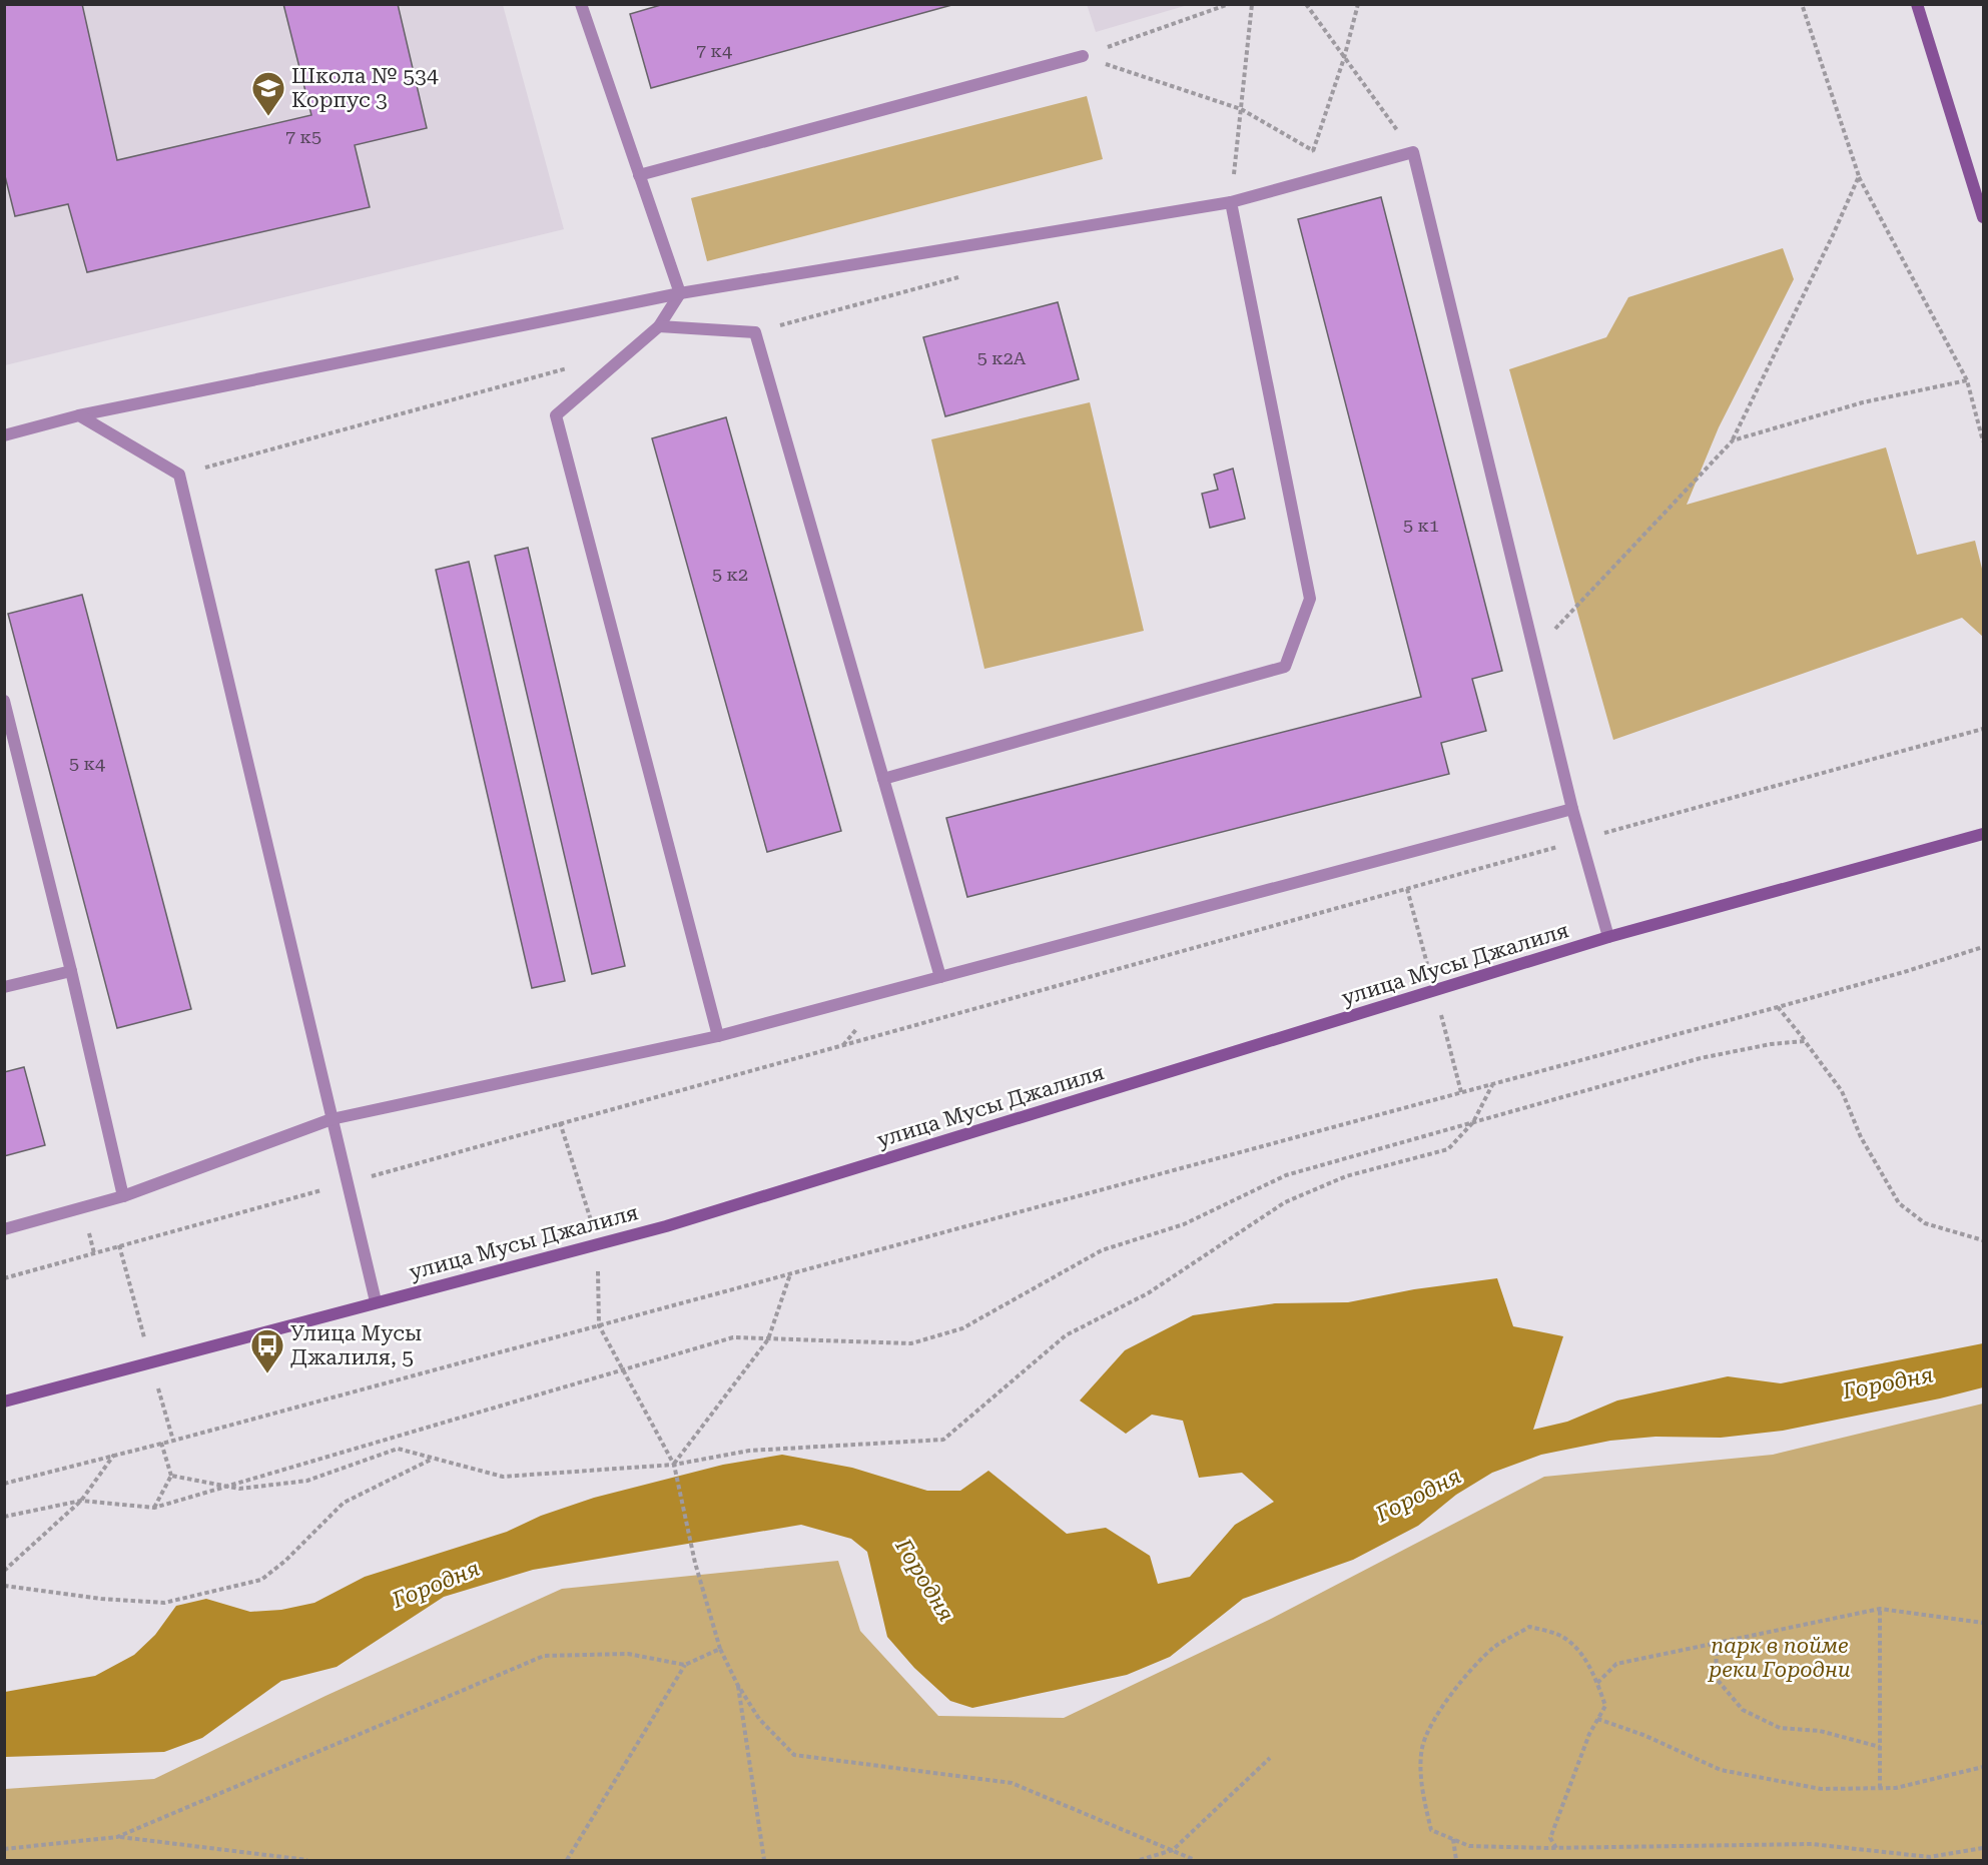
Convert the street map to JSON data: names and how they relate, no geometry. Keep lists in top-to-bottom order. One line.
{"streets":{"main road":["улица Мусы Джалиля"]},"water":["Городня"],"parks":["парк в пойме реки Городни"],"places":{"school or university":["Школа № 534 Корпус 3"],"bus stop":["Улица Мусы Джалиля, 5"]},"house_numbers":["7 к4","7 к5","5 к2А","5 к1","5 к2","5 к4"]}
